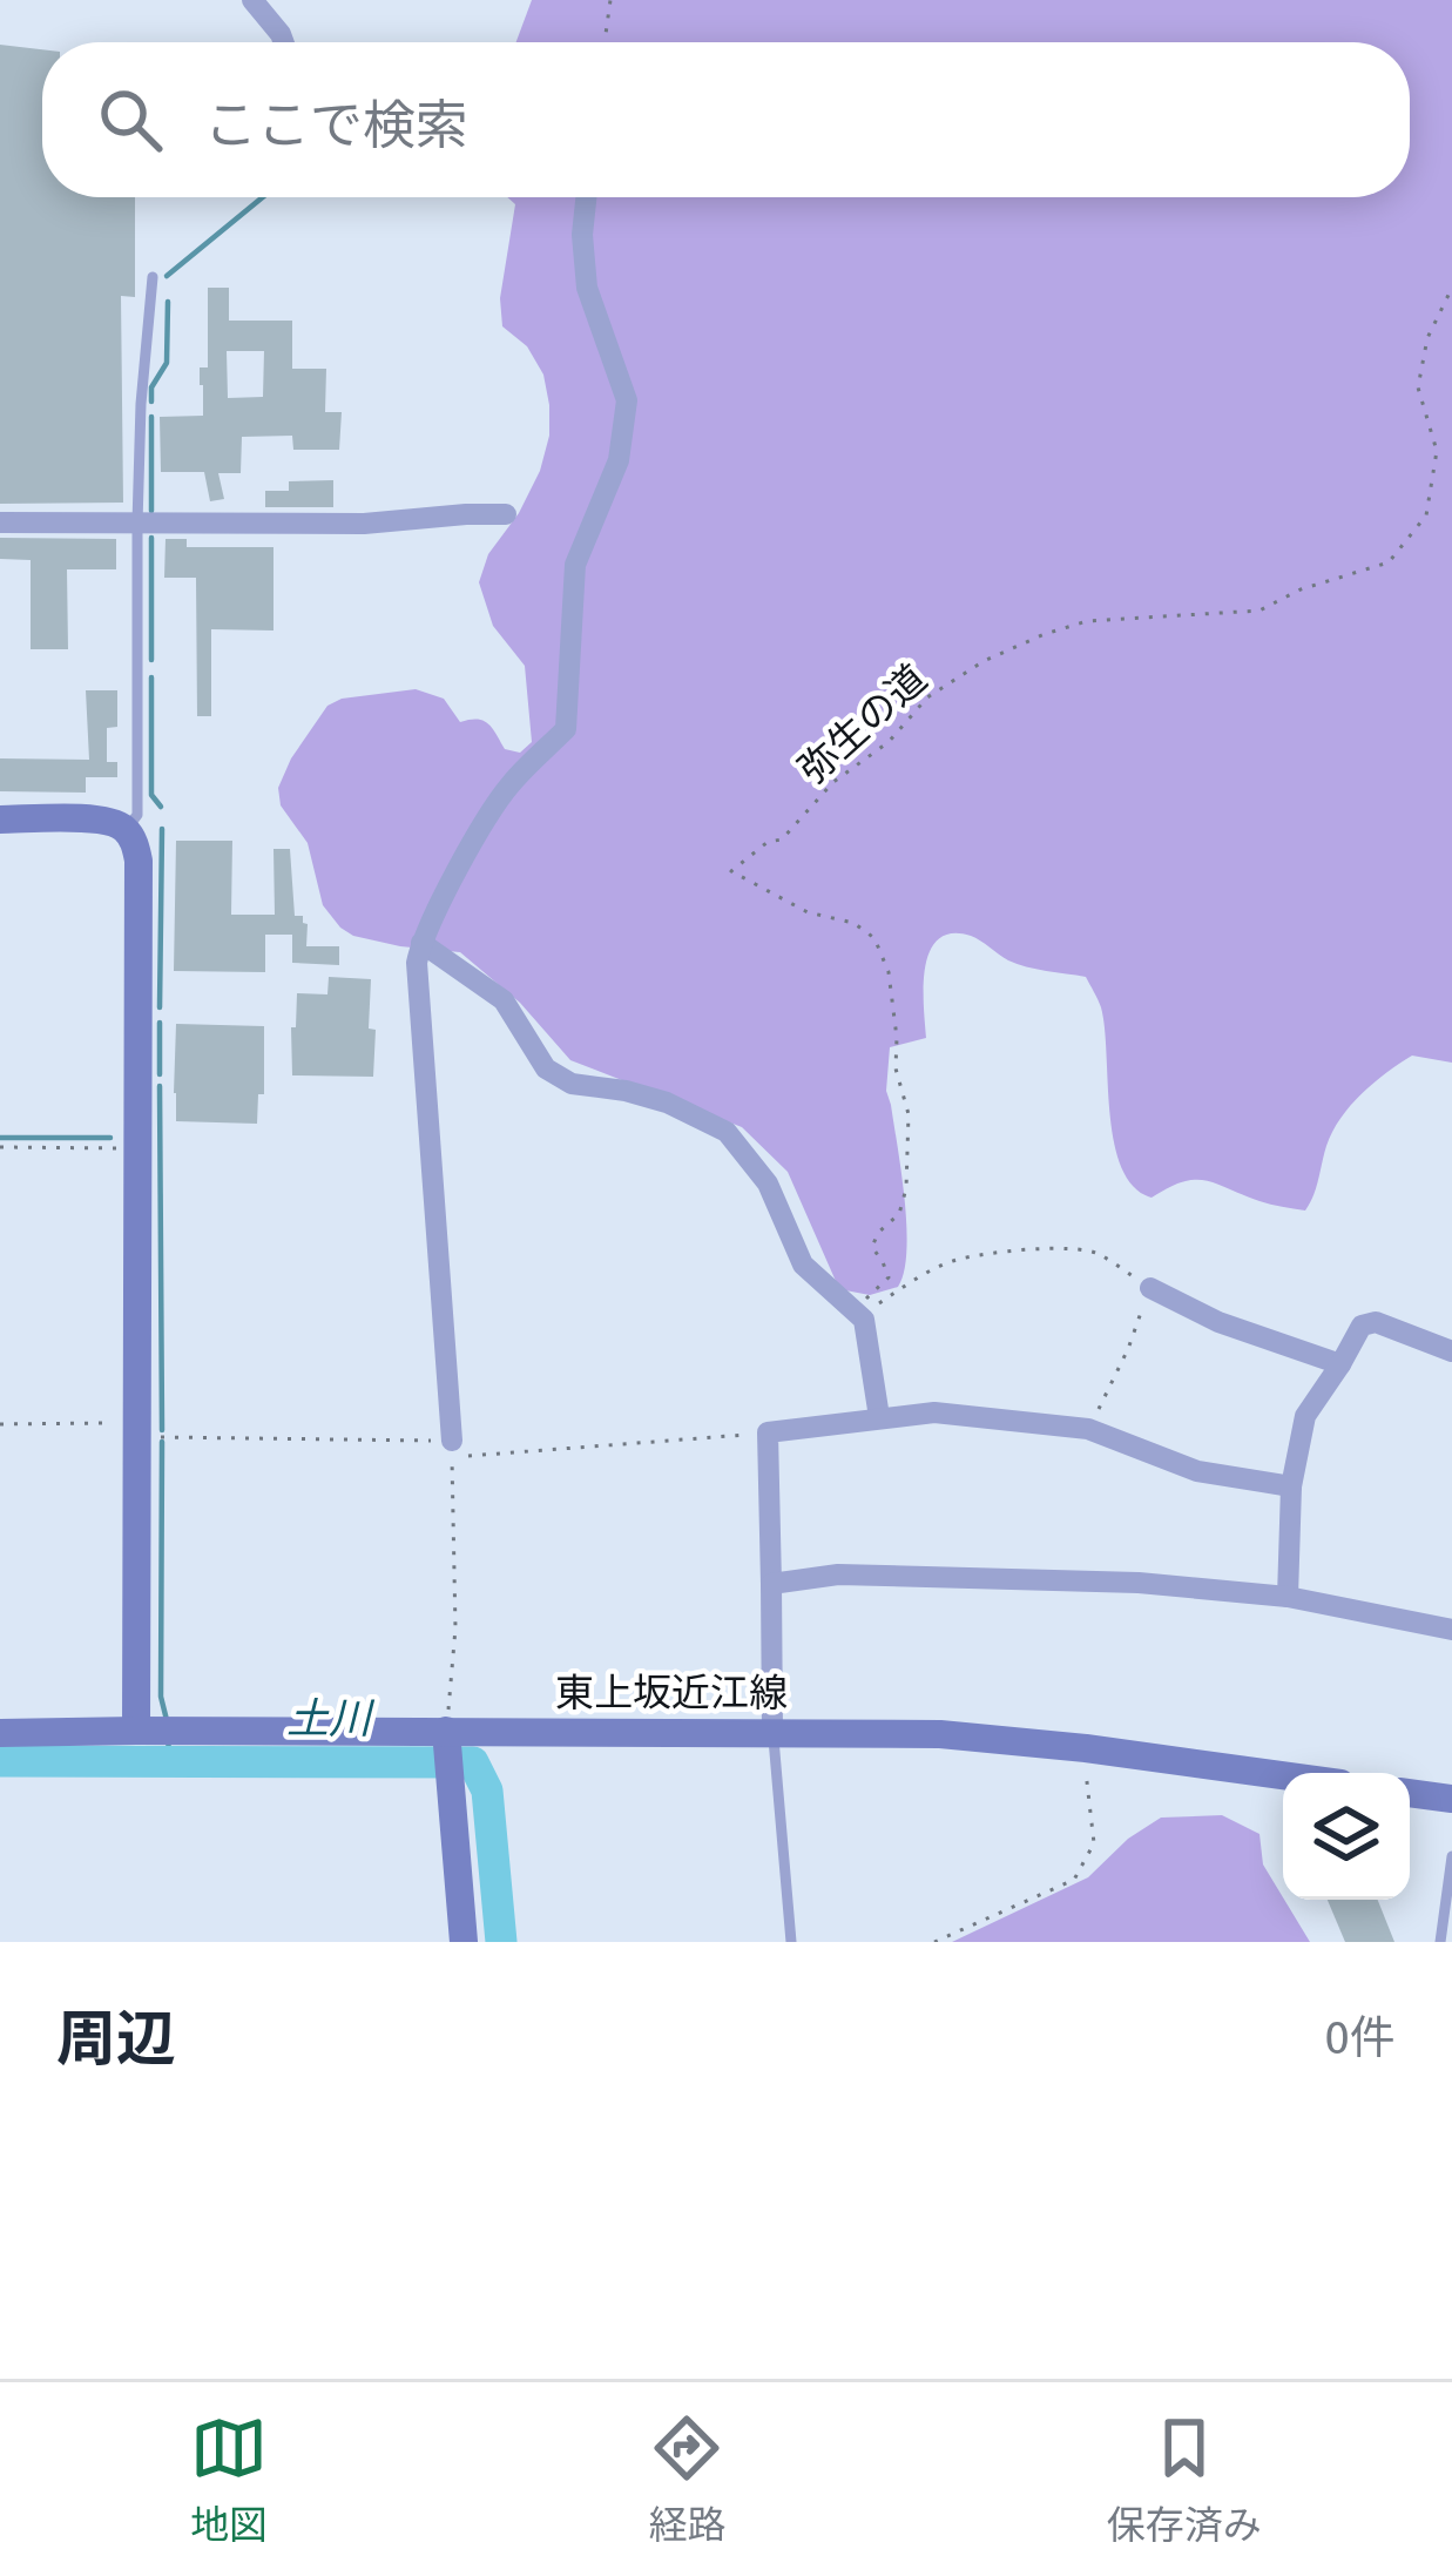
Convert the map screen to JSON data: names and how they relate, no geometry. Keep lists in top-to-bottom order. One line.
{"streets":{"main road":["東上坂近江線"],"path":["弥生の道"]},"water":["土川"],"page":{"search":"ここで検索","heading":["周辺","0件"],"nav":["地図","経路","保存済み"]}}
